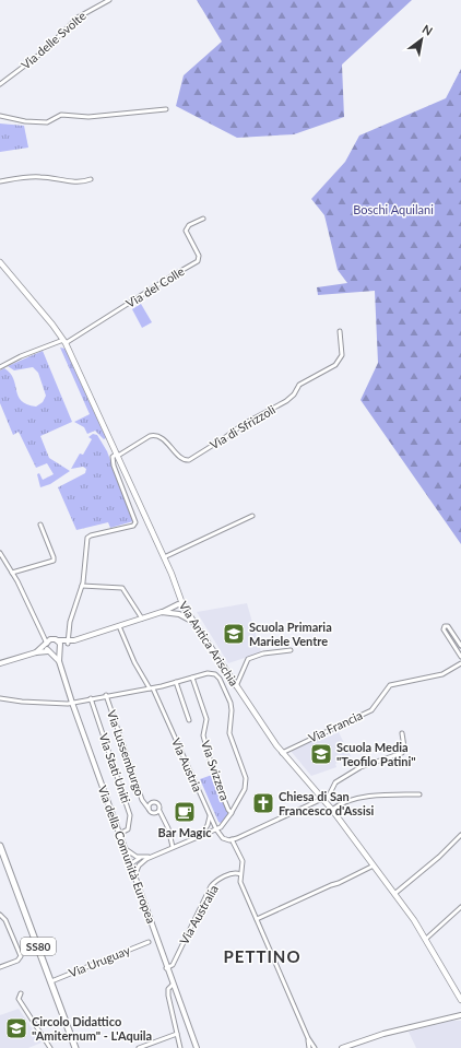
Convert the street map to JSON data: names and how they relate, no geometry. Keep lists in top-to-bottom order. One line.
{"streets":{"main road":["Via Antica Arischia","SS80"],"street":["Via delle Svolte","Via del Colle","Via di Sfrizzoli","Via Francia","Via Lussemburgo","Via Austria","Via Stati Uniti","Via Svizzera","Via della Comunità Europea","Via Australia","Via Uruguay"]},"crossings":[["Via del Colle","Via Antica Arischia"],["Via di Sfrizzoli","Via Antica Arischia"],["Via Antica Arischia","Via Francia"],["Via Stati Uniti","Via della Comunità Europea"],["Via della Comunità Europea","Via Australia"],["SS80","Via Uruguay"]],"districts":["PETTINO"],"parks":["Boschi Aquilani"],"places":{"school or university":["Scuola Primaria Mariele Ventre","Scuola Media \"Teofilo Patini\"","Circolo Didattico \"Amiternum\" - L'Aquila"],"church":["Chiesa di San Francesco d'Assisi"],"cafe":["Bar Magic"]},"north":"top right"}
